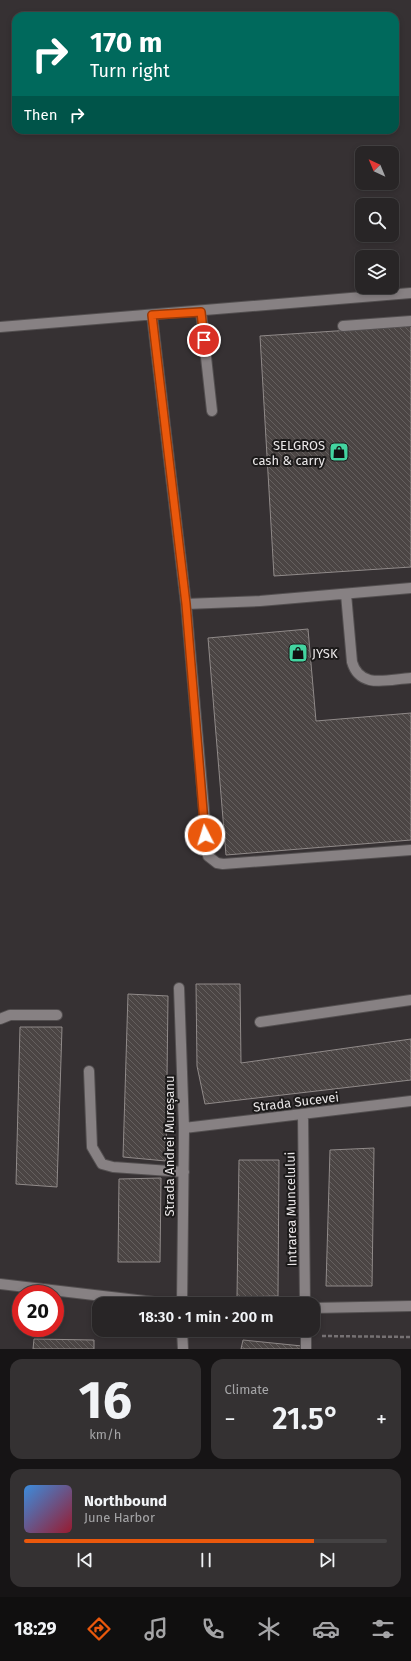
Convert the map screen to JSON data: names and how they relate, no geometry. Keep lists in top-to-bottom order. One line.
{"streets":{"street":["Strada Sucevei","Strada Andrei Mureșanu","Intrarea Muncelului"]},"crossings":[["Strada Sucevei","Strada Andrei Mureșanu"],["Strada Sucevei","Intrarea Muncelului"]],"places":{"shop":["SELGROS cash & carry","JYSK"]},"north":"top left","page":{"turn":["170 m","Turn right"],"then":"Then","limit":"20","trip":"18:30 · 1 min · 200 m","tile":[["16","km/h"],"Climate"],"heat":["−","21.5°","+"],"song":["Northbound","June Harbor"],"tabs":"18:29"}}
